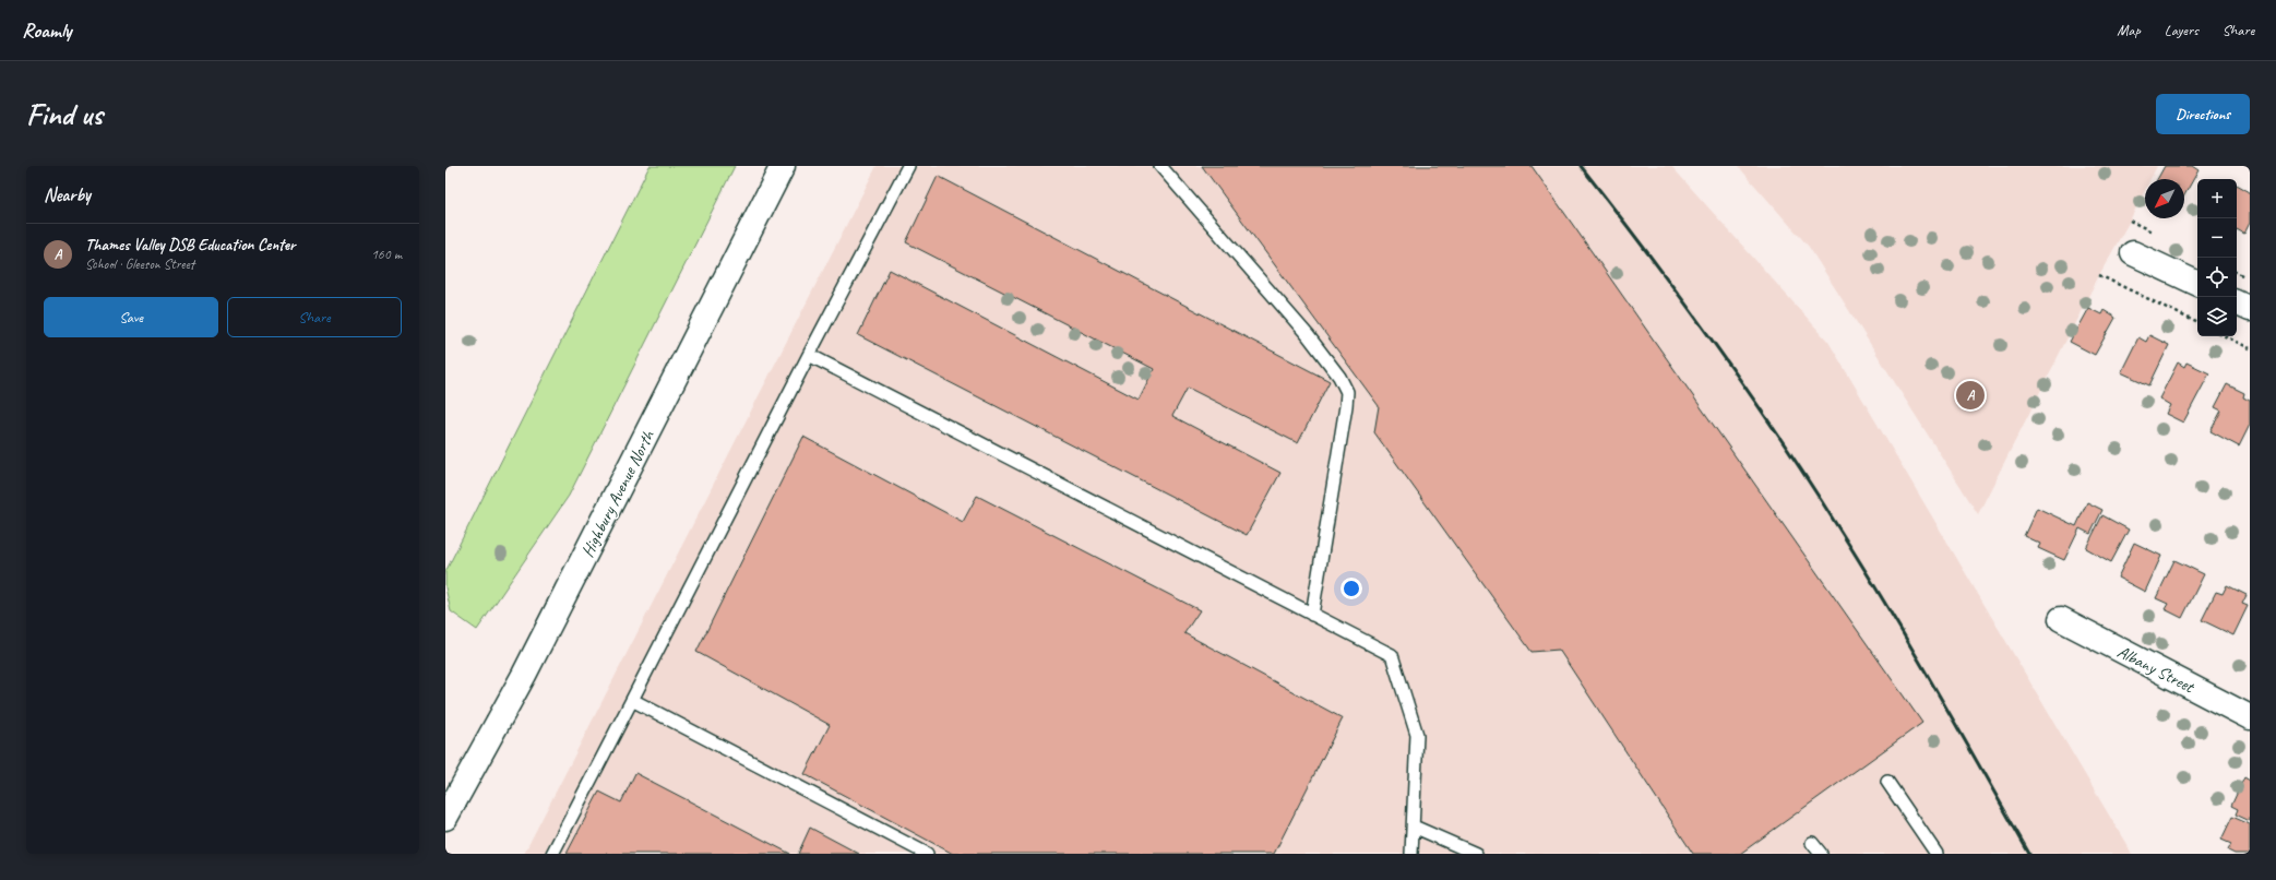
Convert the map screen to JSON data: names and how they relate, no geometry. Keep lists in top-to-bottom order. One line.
{"streets":{"main road":["Highbury Avenue North","Albany Street"]},"north":"bottom left","page":{"header":"Roamly","nav":["Map","Layers","Share"],"buttons":["Directions",["Save","Share"]],"title":"Find us","heading":"Nearby","map_buttons":["+","−"],"list":[{"mark":"A","name":"Thames Valley DSB Education Center","note":"School · Gleeson Street","value":"160 m"}],"pins":"A"}}
